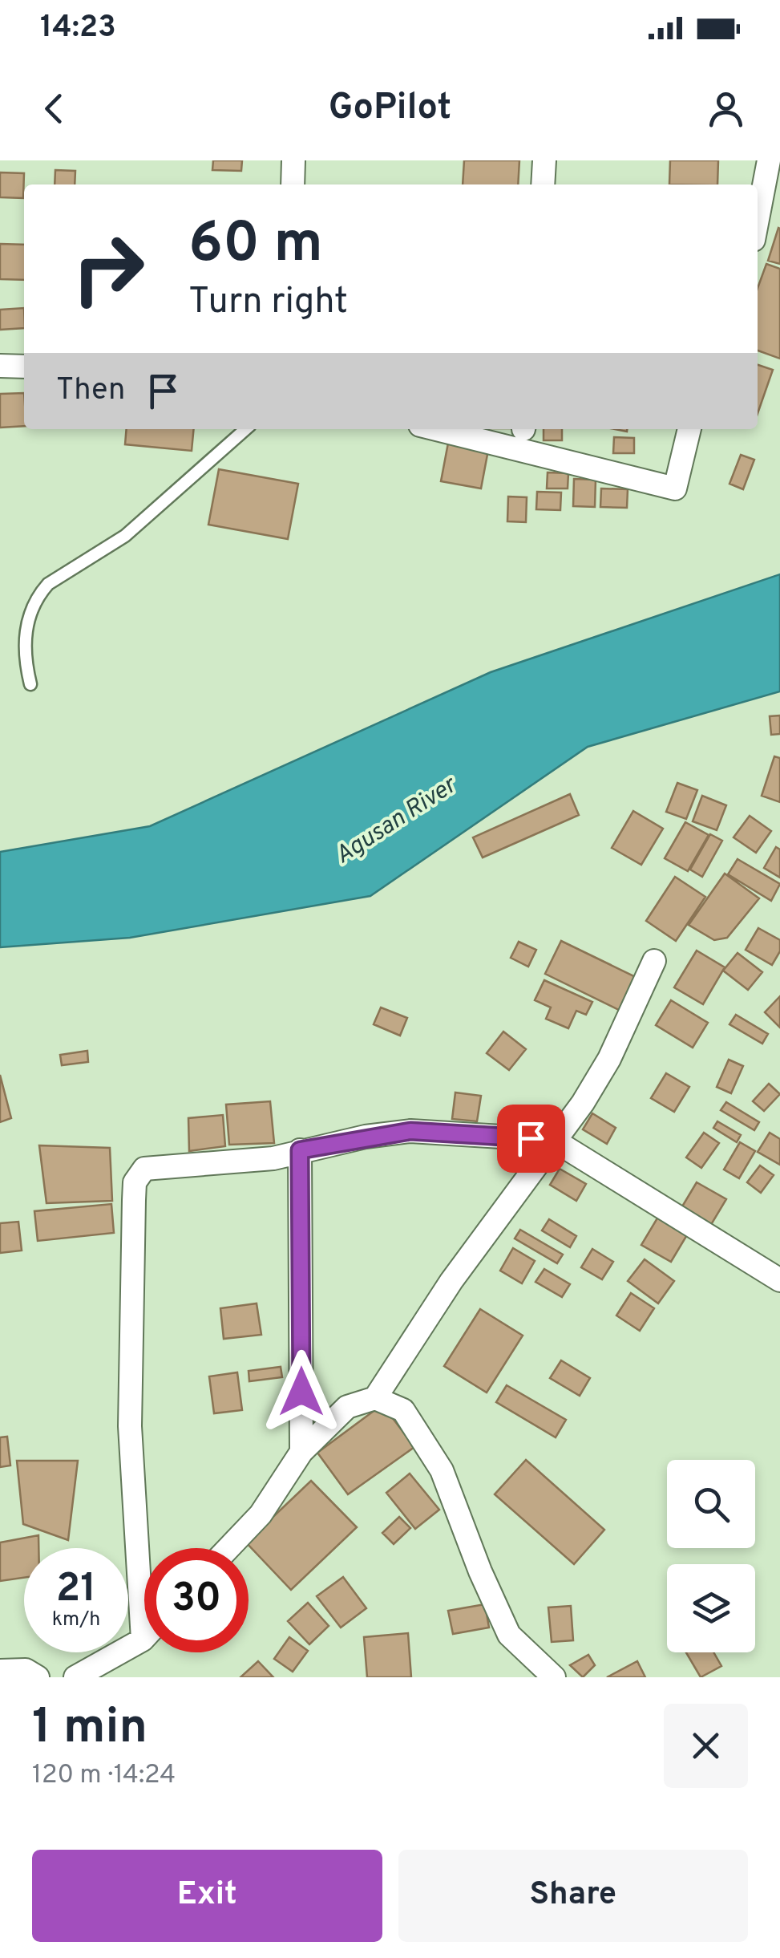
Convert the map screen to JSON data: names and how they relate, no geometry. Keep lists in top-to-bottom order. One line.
{"water":["Agusan River"],"page":{"status":"14:23","header":"GoPilot","turn":["60 m","Turn right"],"then":"Then","speed":"21 km/h","limit":"30","heading":["1 min","120 m · 14:24"],"buttons":["Exit","Share"]}}
